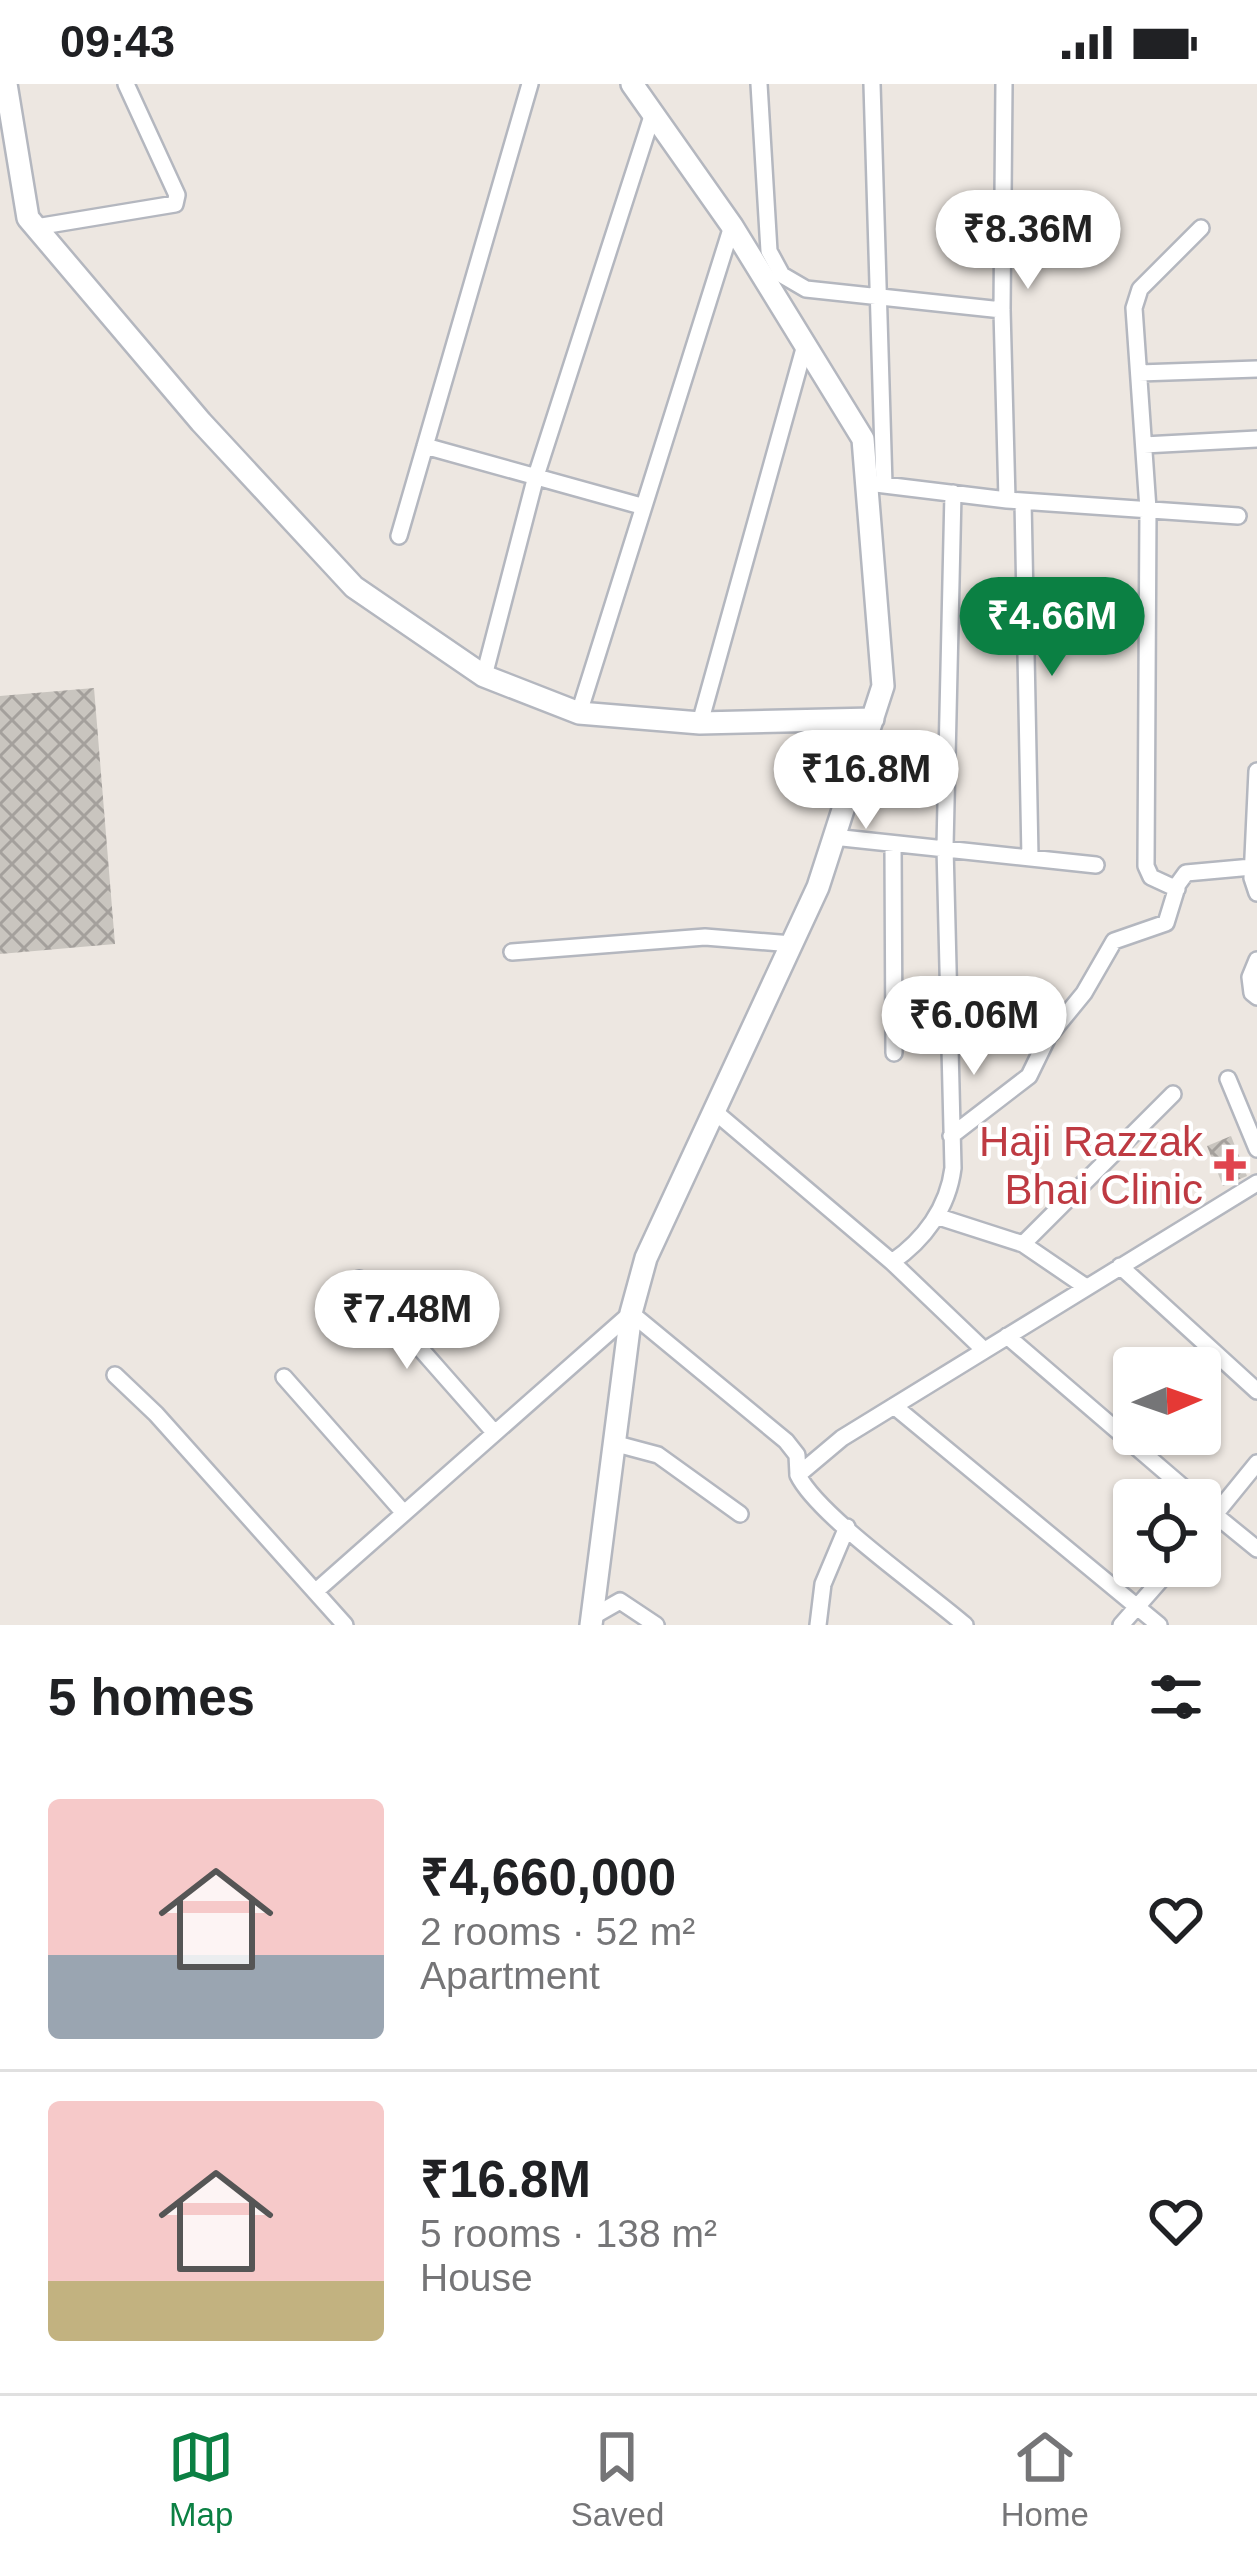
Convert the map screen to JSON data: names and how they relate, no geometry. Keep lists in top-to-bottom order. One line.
{"places":{"health":["Haji Razzak Bhai Clinic"]},"north":"right","page":{"status":"09:43","price":["₹8.36M","₹4.66M","₹16.8M","₹6.06M","₹7.48M"],"heading":"5 homes","list":[{"name":"₹4,660,000","note":"2 rooms · 52 m² · Apartment"},{"name":"₹16.8M","note":"5 rooms · 138 m² · House"}],"tabs":["Map","Saved","Home"]}}
